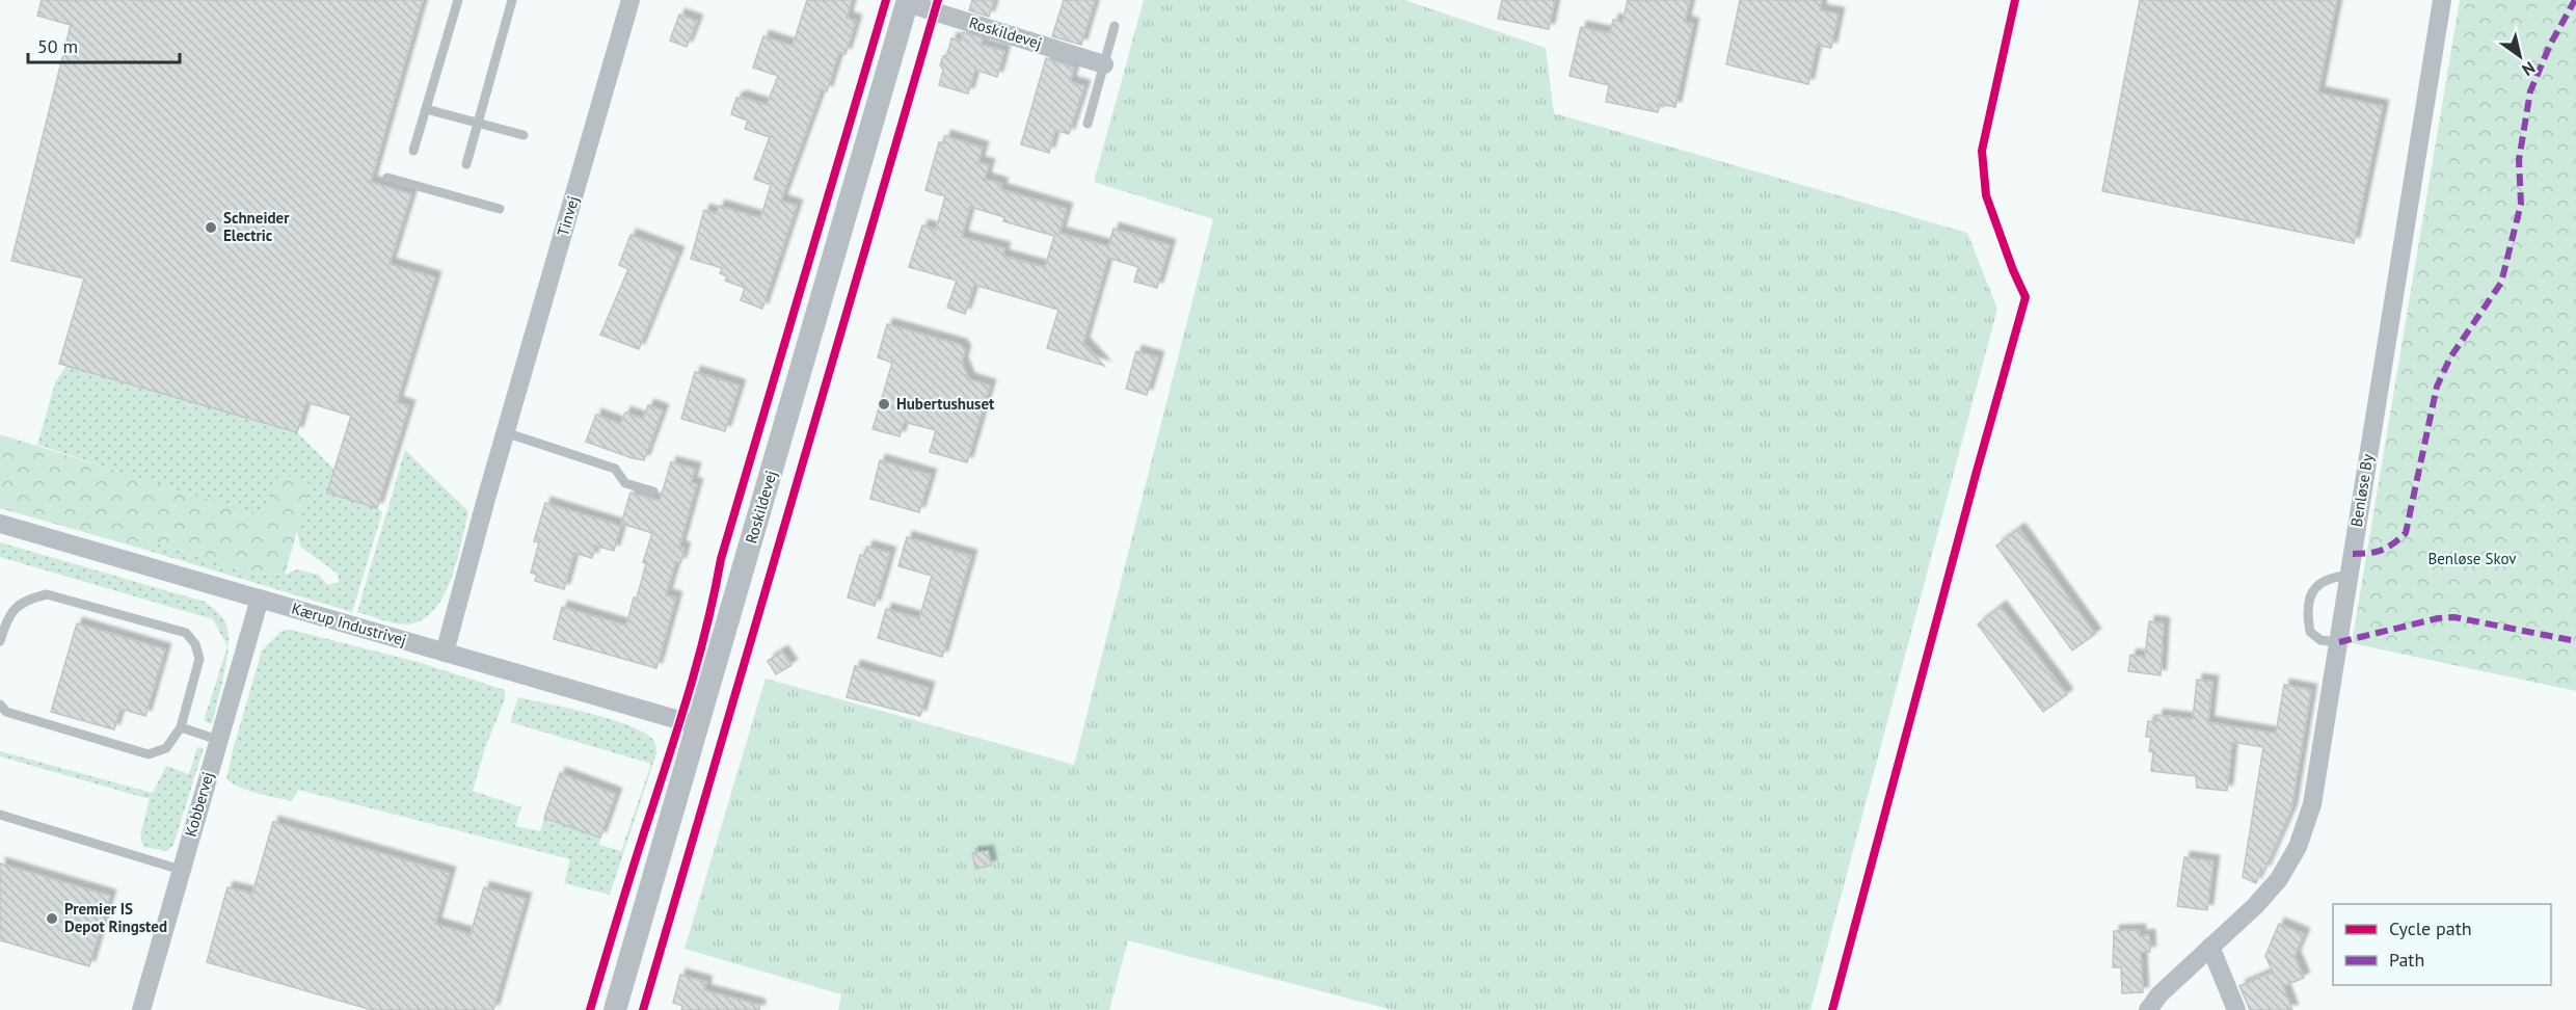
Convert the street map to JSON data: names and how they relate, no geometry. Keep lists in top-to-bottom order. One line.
{"streets":{"street":["Roskildevej","Tinvej","Benløse By","Kærup Industrivej","Kobbervej"]},"crossings":[["Roskildevej","Kærup Industrivej"],["Tinvej","Kærup Industrivej"],["Kærup Industrivej","Kobbervej"]],"parks":["Benløse Skov"],"places":["Schneider Electric","Hubertushuset","Premier IS Depot Ringsted"],"legend":["Cycle path","Path"],"scale_bar":"50 m","north":"bottom right"}
